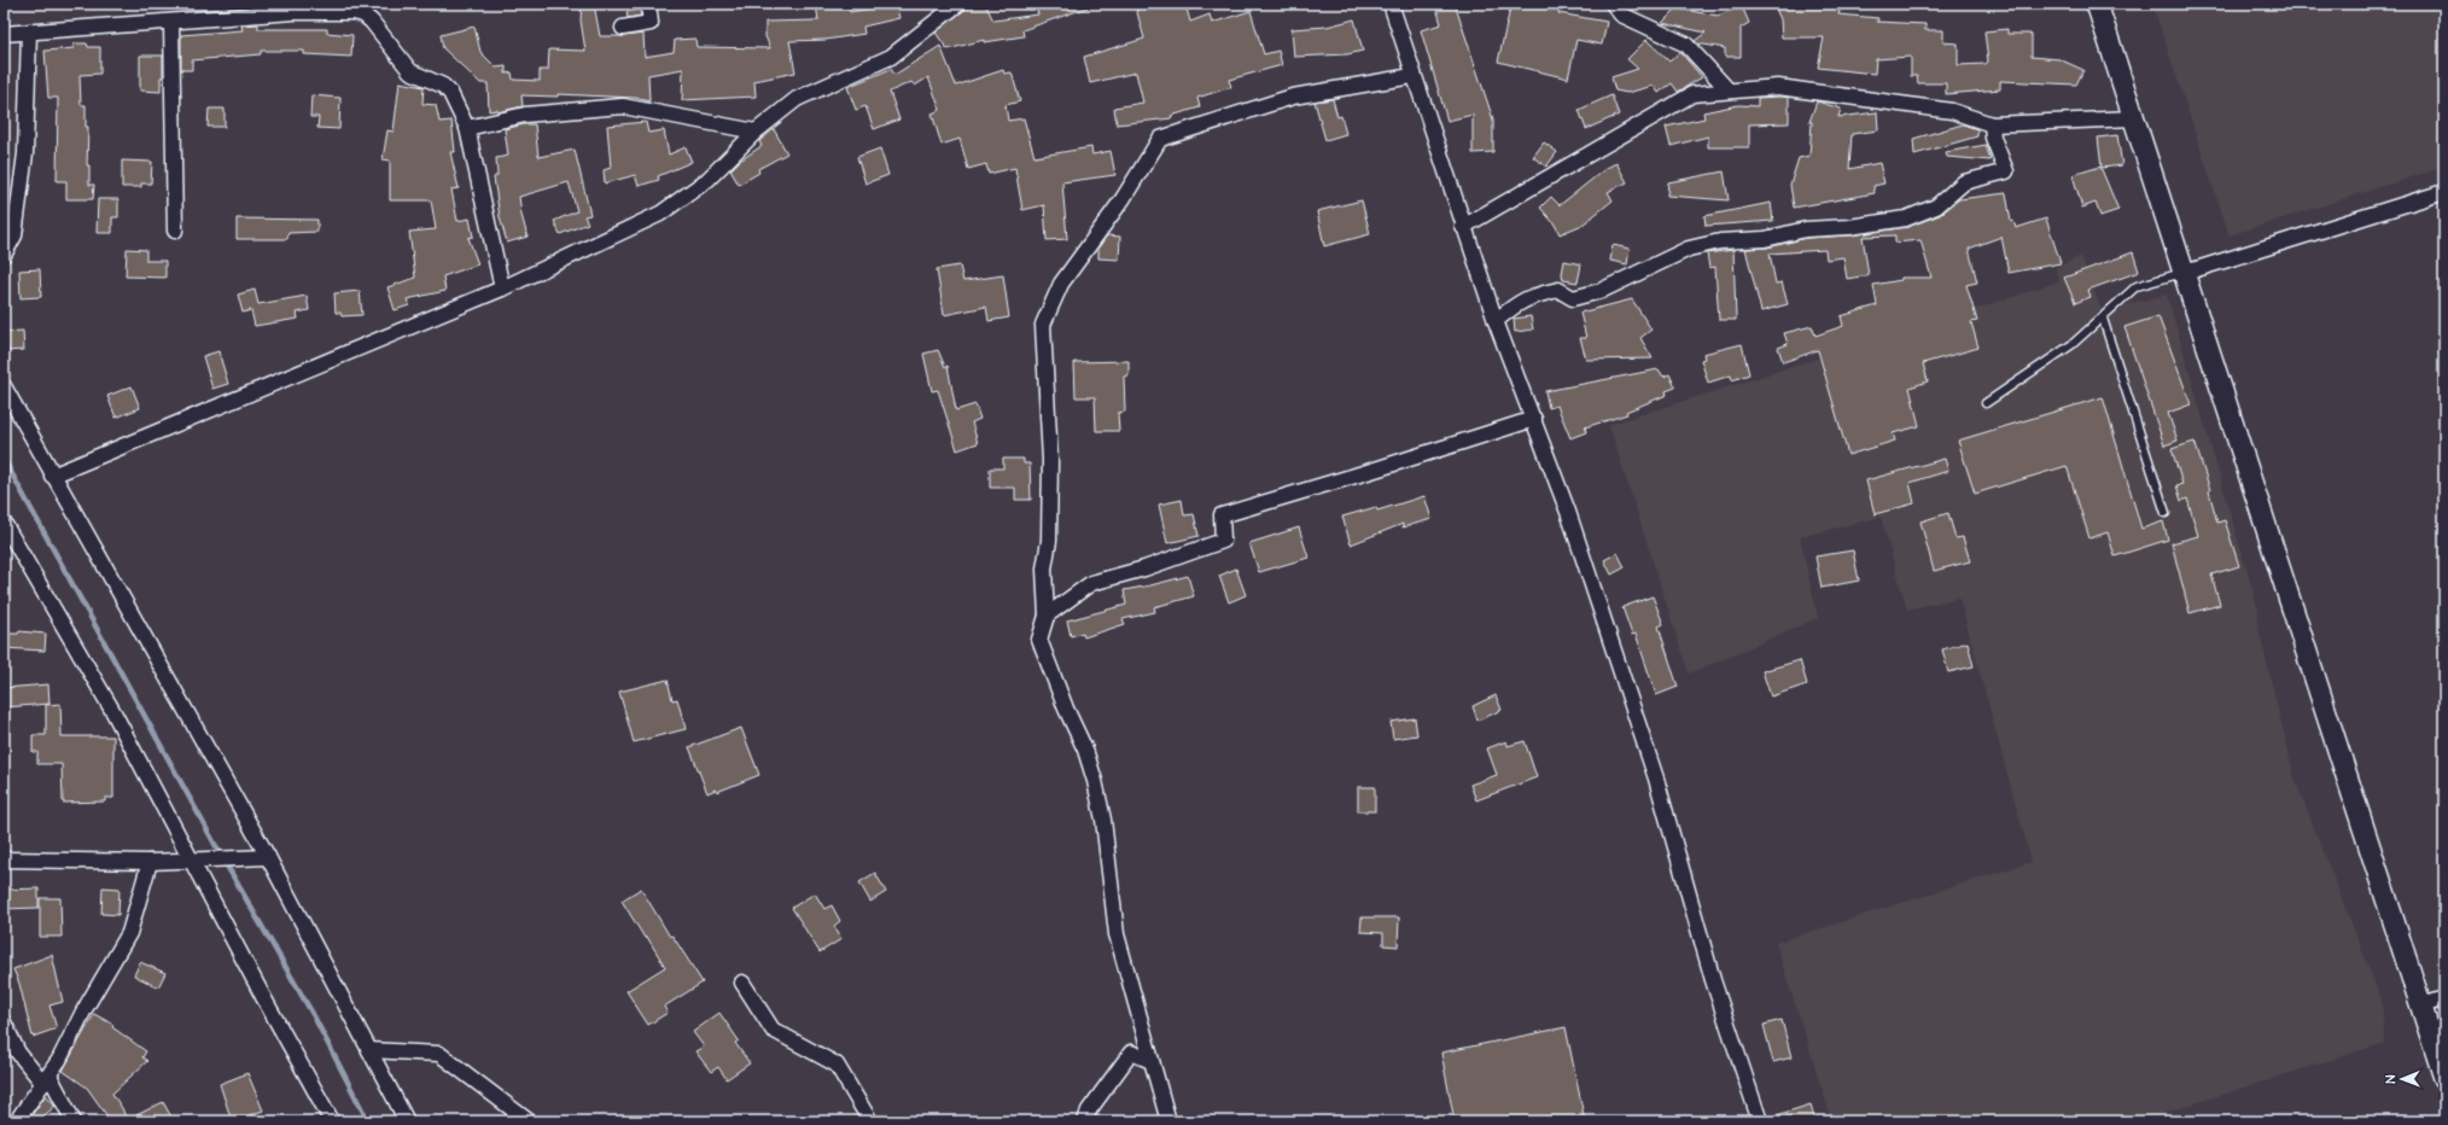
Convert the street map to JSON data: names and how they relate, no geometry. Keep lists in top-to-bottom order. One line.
{"north":"left"}
